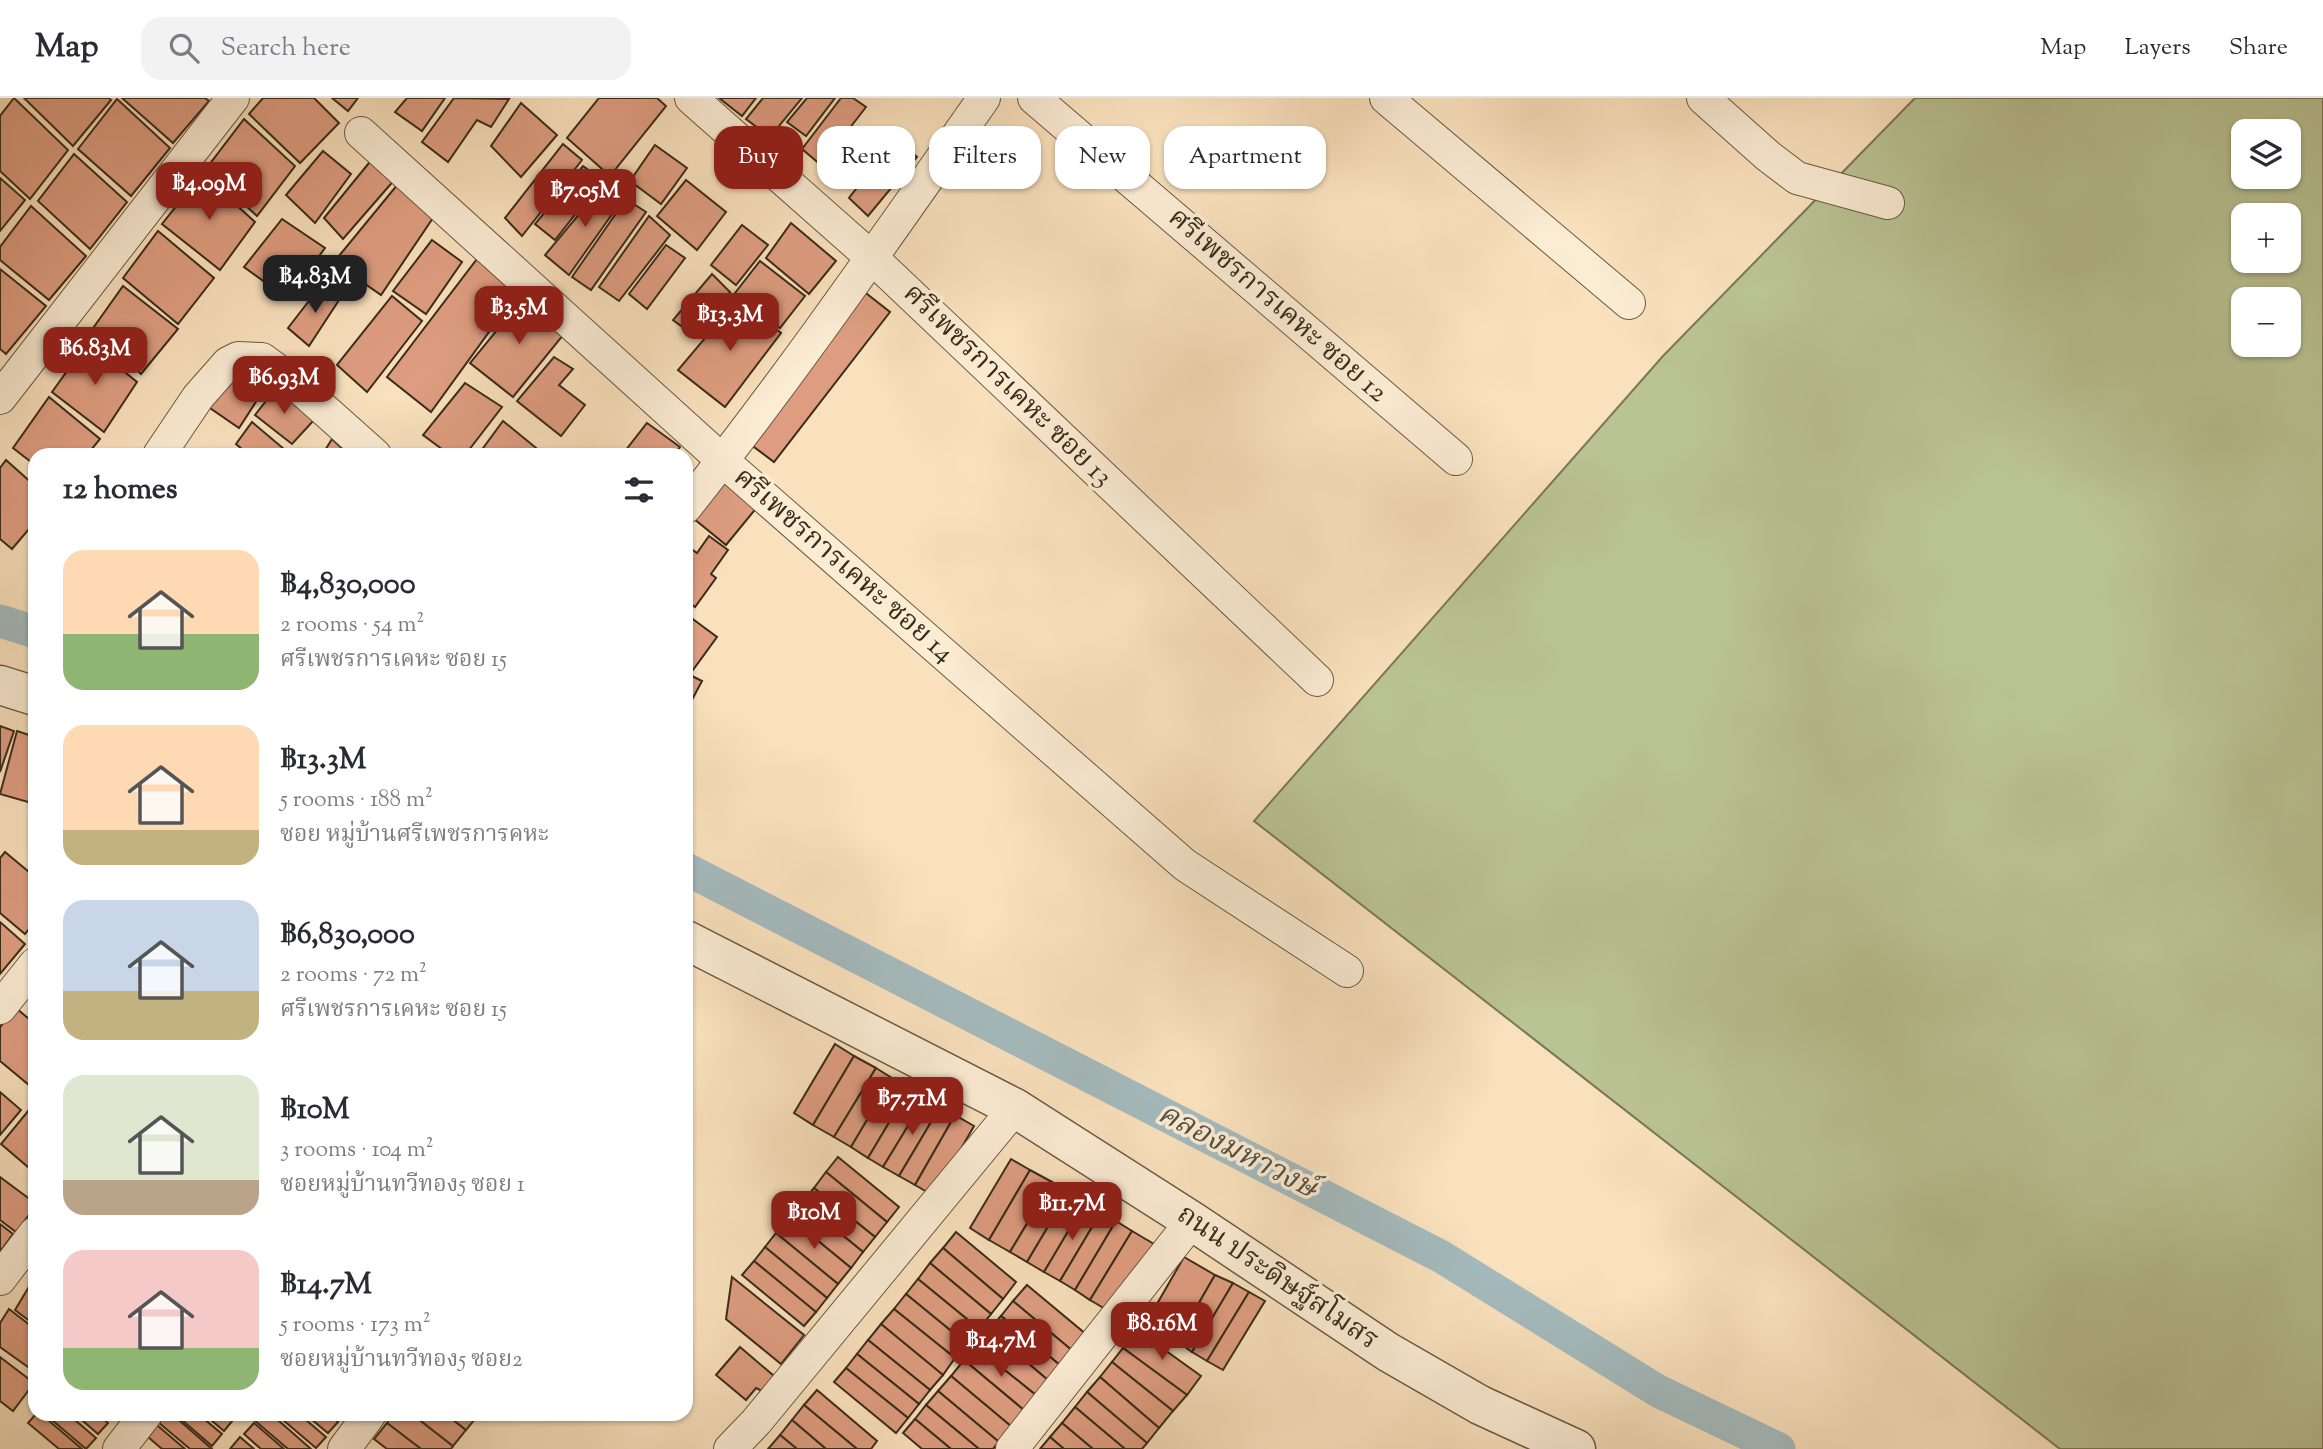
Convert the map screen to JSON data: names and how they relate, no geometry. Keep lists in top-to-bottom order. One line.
{"streets":{"street":["ศรีเพชรการเคหะ ซอย 12","ศรีเพชรการเคหะ ซอย 13","ศรีเพชรการเคหะ ซอย 14","ถนน ประดิษฐ์สโมสร"]},"water":["คลองมหาวงษ์"],"page":{"header":"Map","search":"Search here","nav":["Map","Layers","Share"],"map_buttons":["+","−"],"chip":["Buy","Rent","Filters","New","Apartment"],"price":["฿4.09M","฿7.05M","฿4.83M","฿3.5M","฿13.3M","฿6.83M","฿6.93M","฿7.71M","฿11.7M","฿10M","฿8.16M","฿14.7M"],"heading":"12 homes","list":[{"name":"฿4,830,000","note":"2 rooms · 54 m² · ศรีเพชรการเคหะ ซอย 15"},{"name":"฿13.3M","note":"5 rooms · 188 m² · ซอย หมู่บ้านศรีเพชรการคหะ"},{"name":"฿6,830,000","note":"2 rooms · 72 m² · ศรีเพชรการเคหะ ซอย 15"},{"name":"฿10M","note":"3 rooms · 104 m² · ซอยหมู่บ้านทวีทอง5 ซอย 1"},{"name":"฿14.7M","note":"5 rooms · 173 m² · ซอยหมู่บ้านทวีทอง5 ซอย2"}]}}
